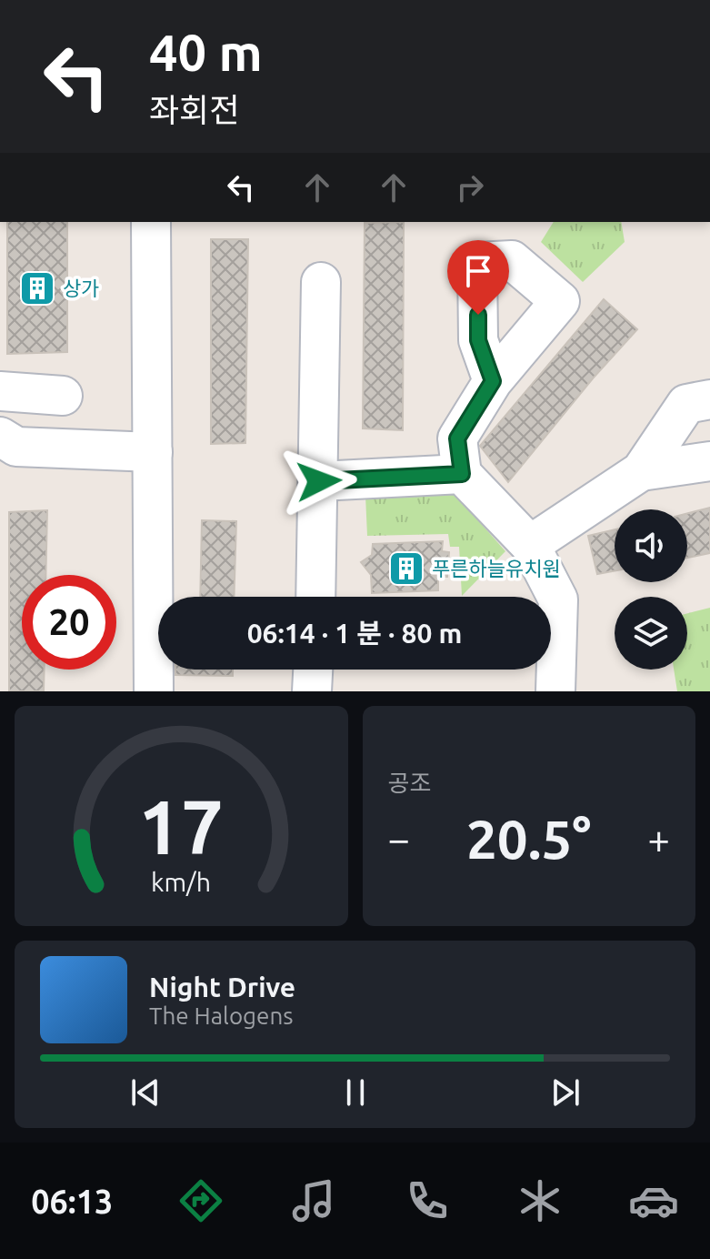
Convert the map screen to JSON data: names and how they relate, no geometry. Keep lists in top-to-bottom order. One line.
{"places":{"building":["상가","푸른하늘유치원"]},"page":{"turn":["40 m","좌회전"],"limit":"20","trip":"06:14 · 1 분 · 80 m","tile":"공조","heat":["−","20.5°","+"],"song":["Night Drive","The Halogens"],"tabs":"06:13","gauge":["17","km/h"]}}
